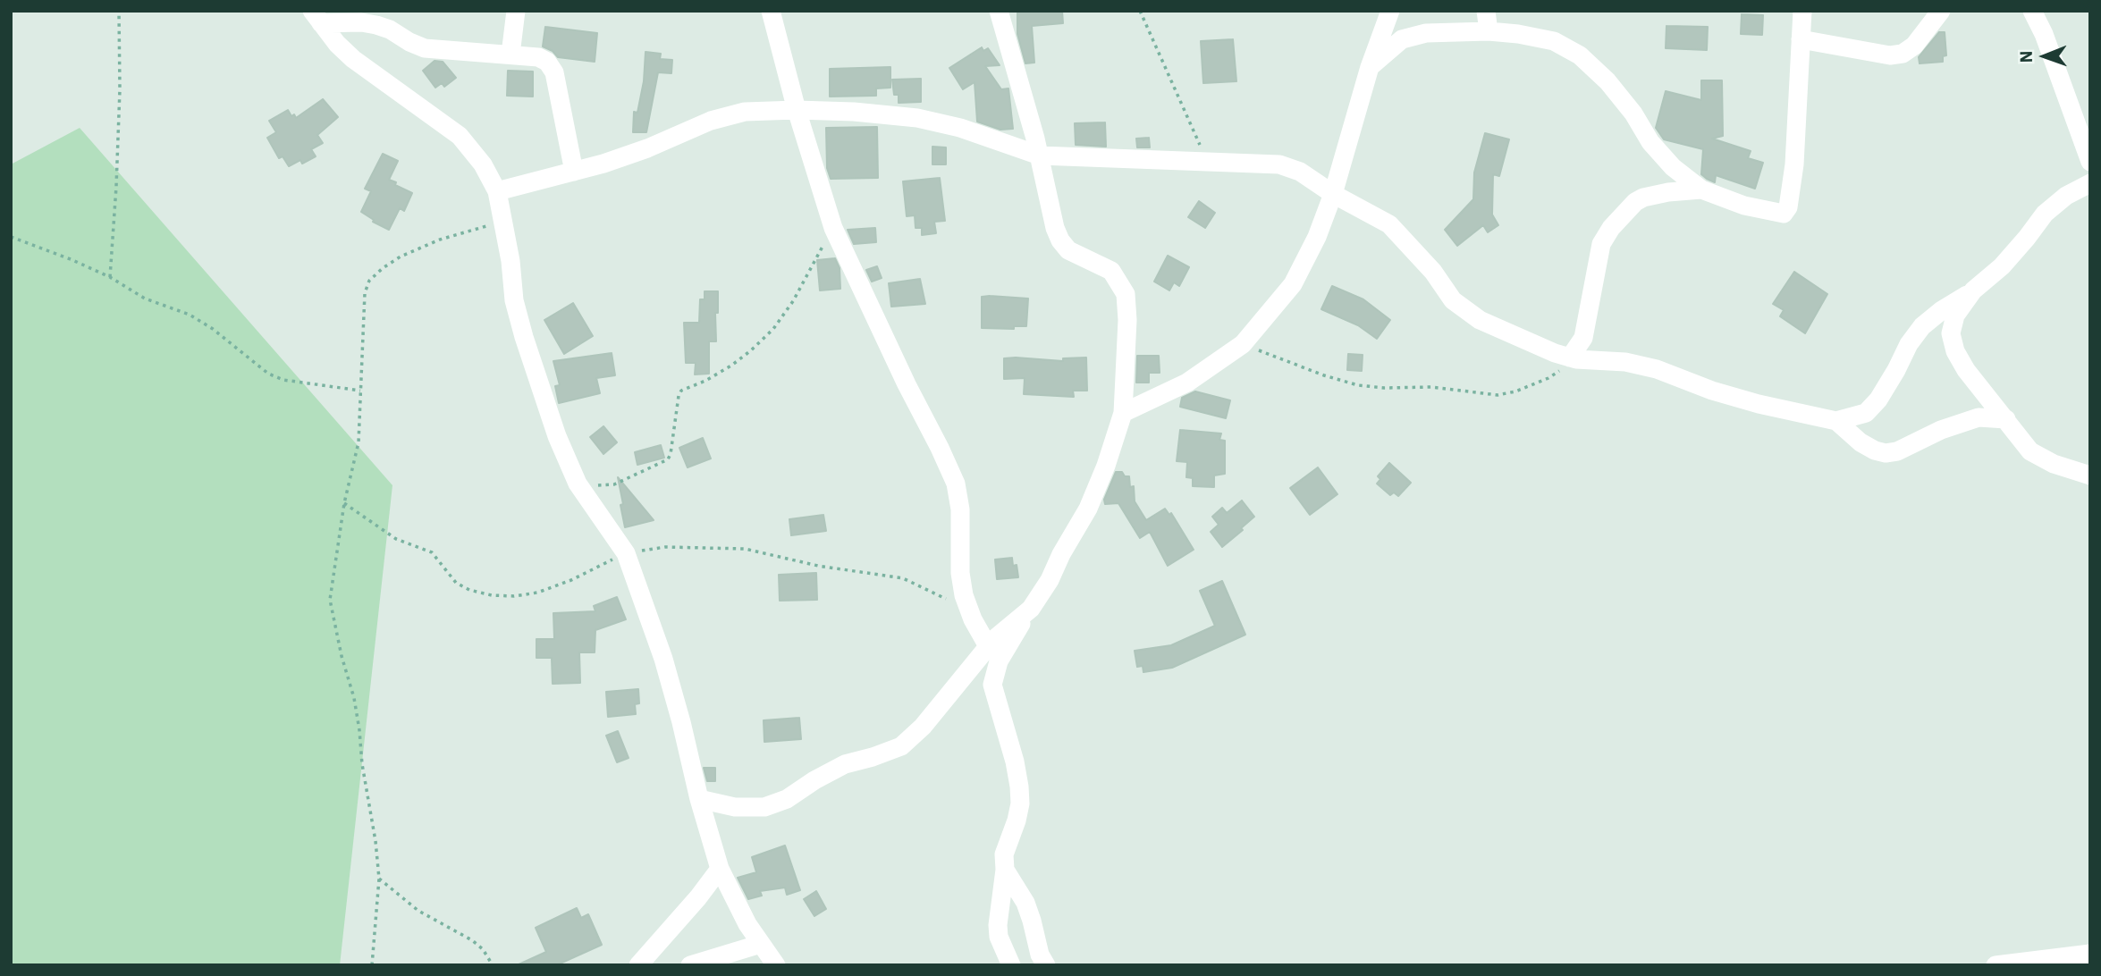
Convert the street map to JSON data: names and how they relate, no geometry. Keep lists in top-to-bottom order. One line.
{"north":"left"}
